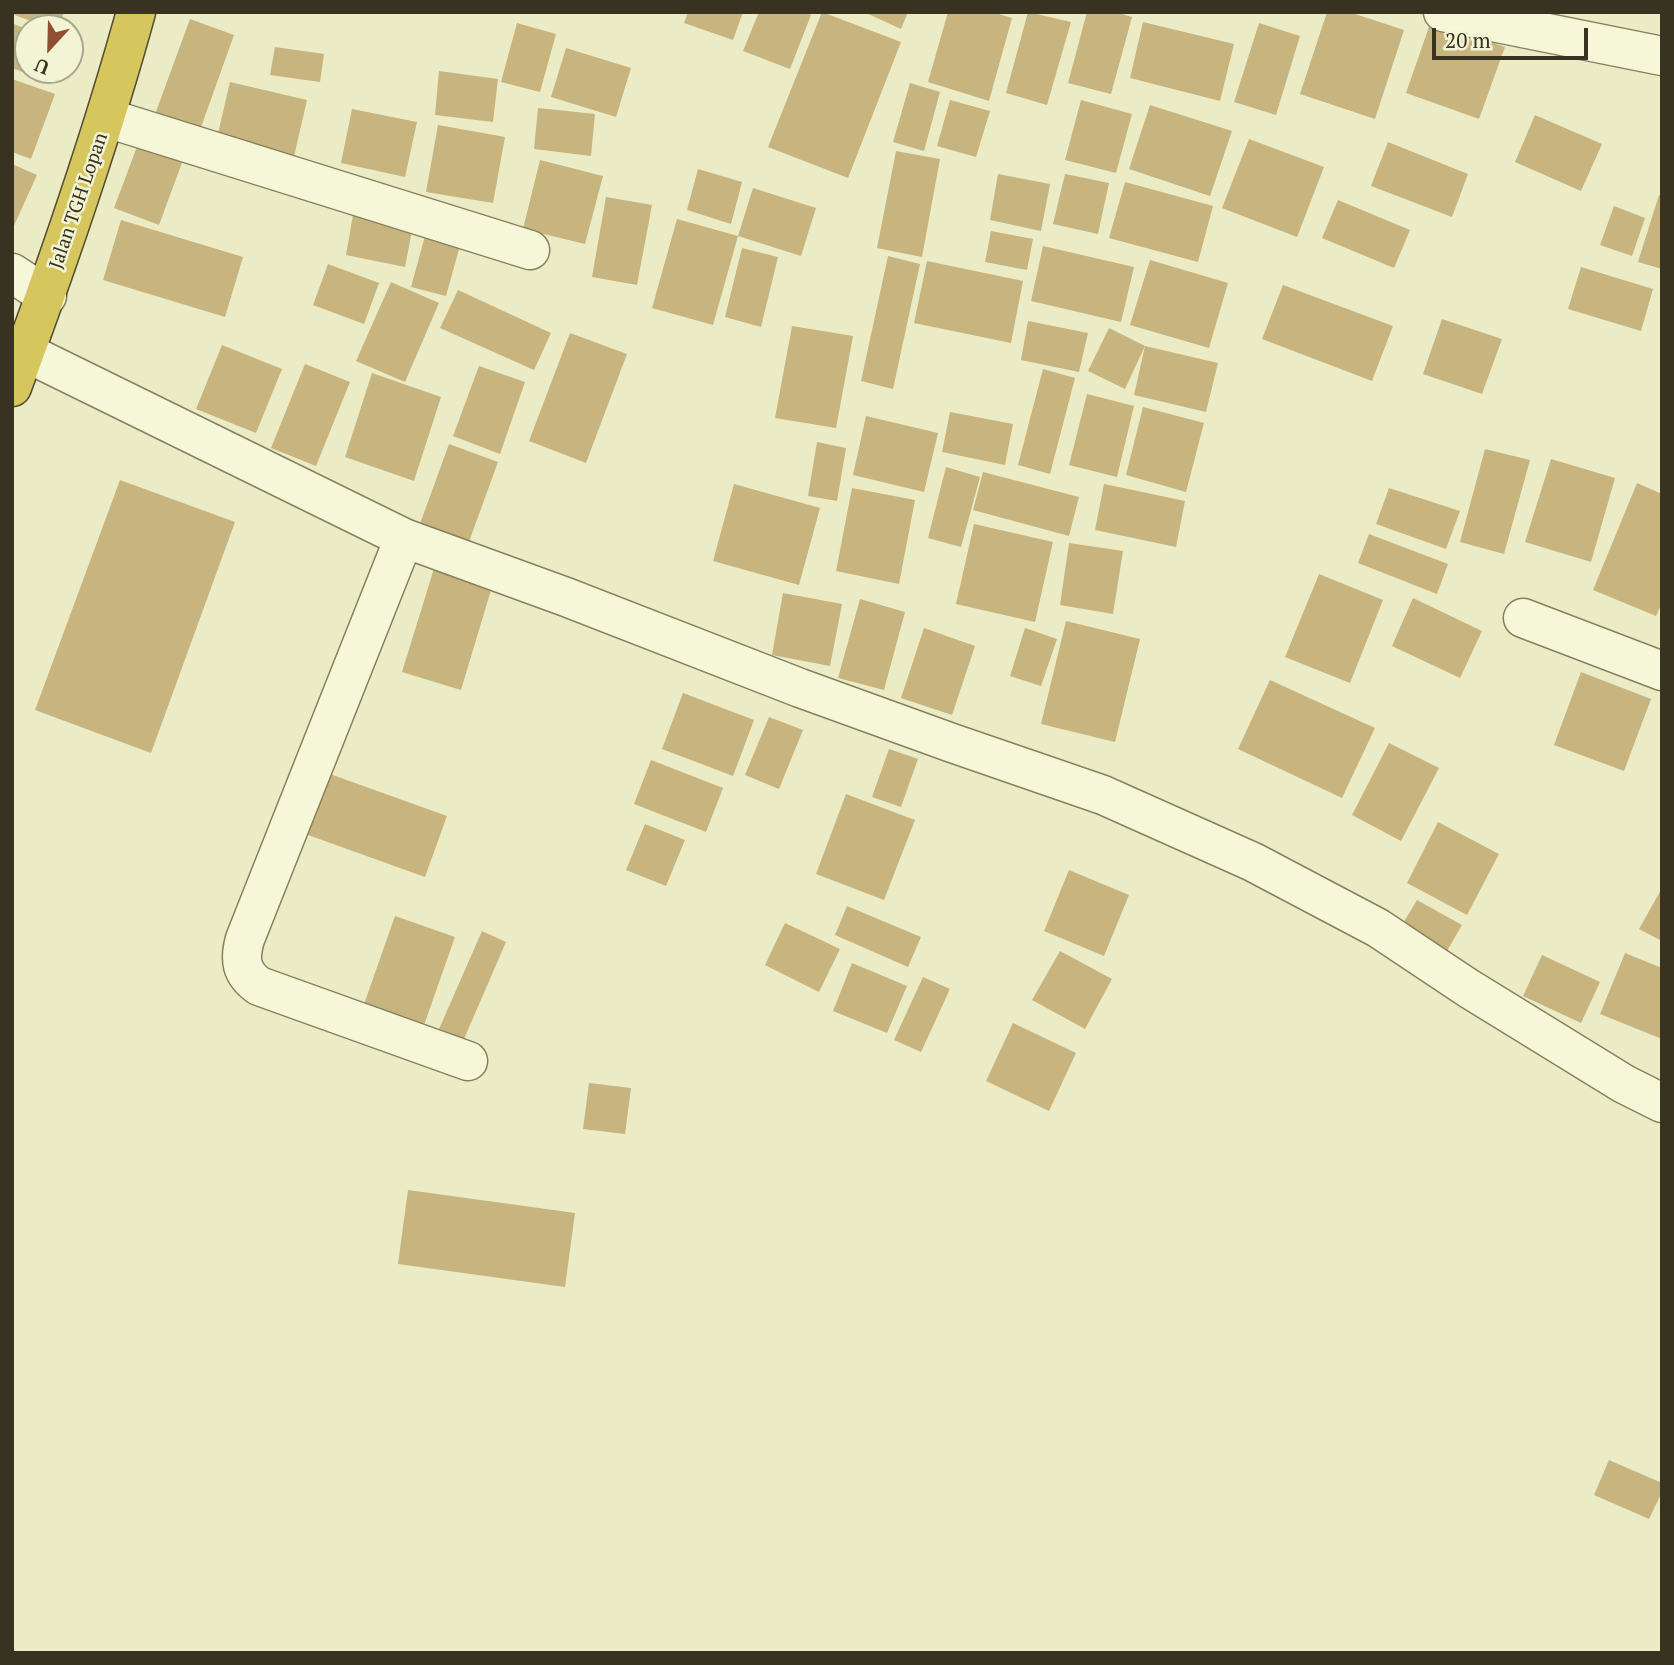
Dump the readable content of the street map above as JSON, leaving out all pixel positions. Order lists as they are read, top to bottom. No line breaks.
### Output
{"streets":{"highway":["Jalan TGH Lopan"]},"scale_bar":"20 m","north":"bottom"}
